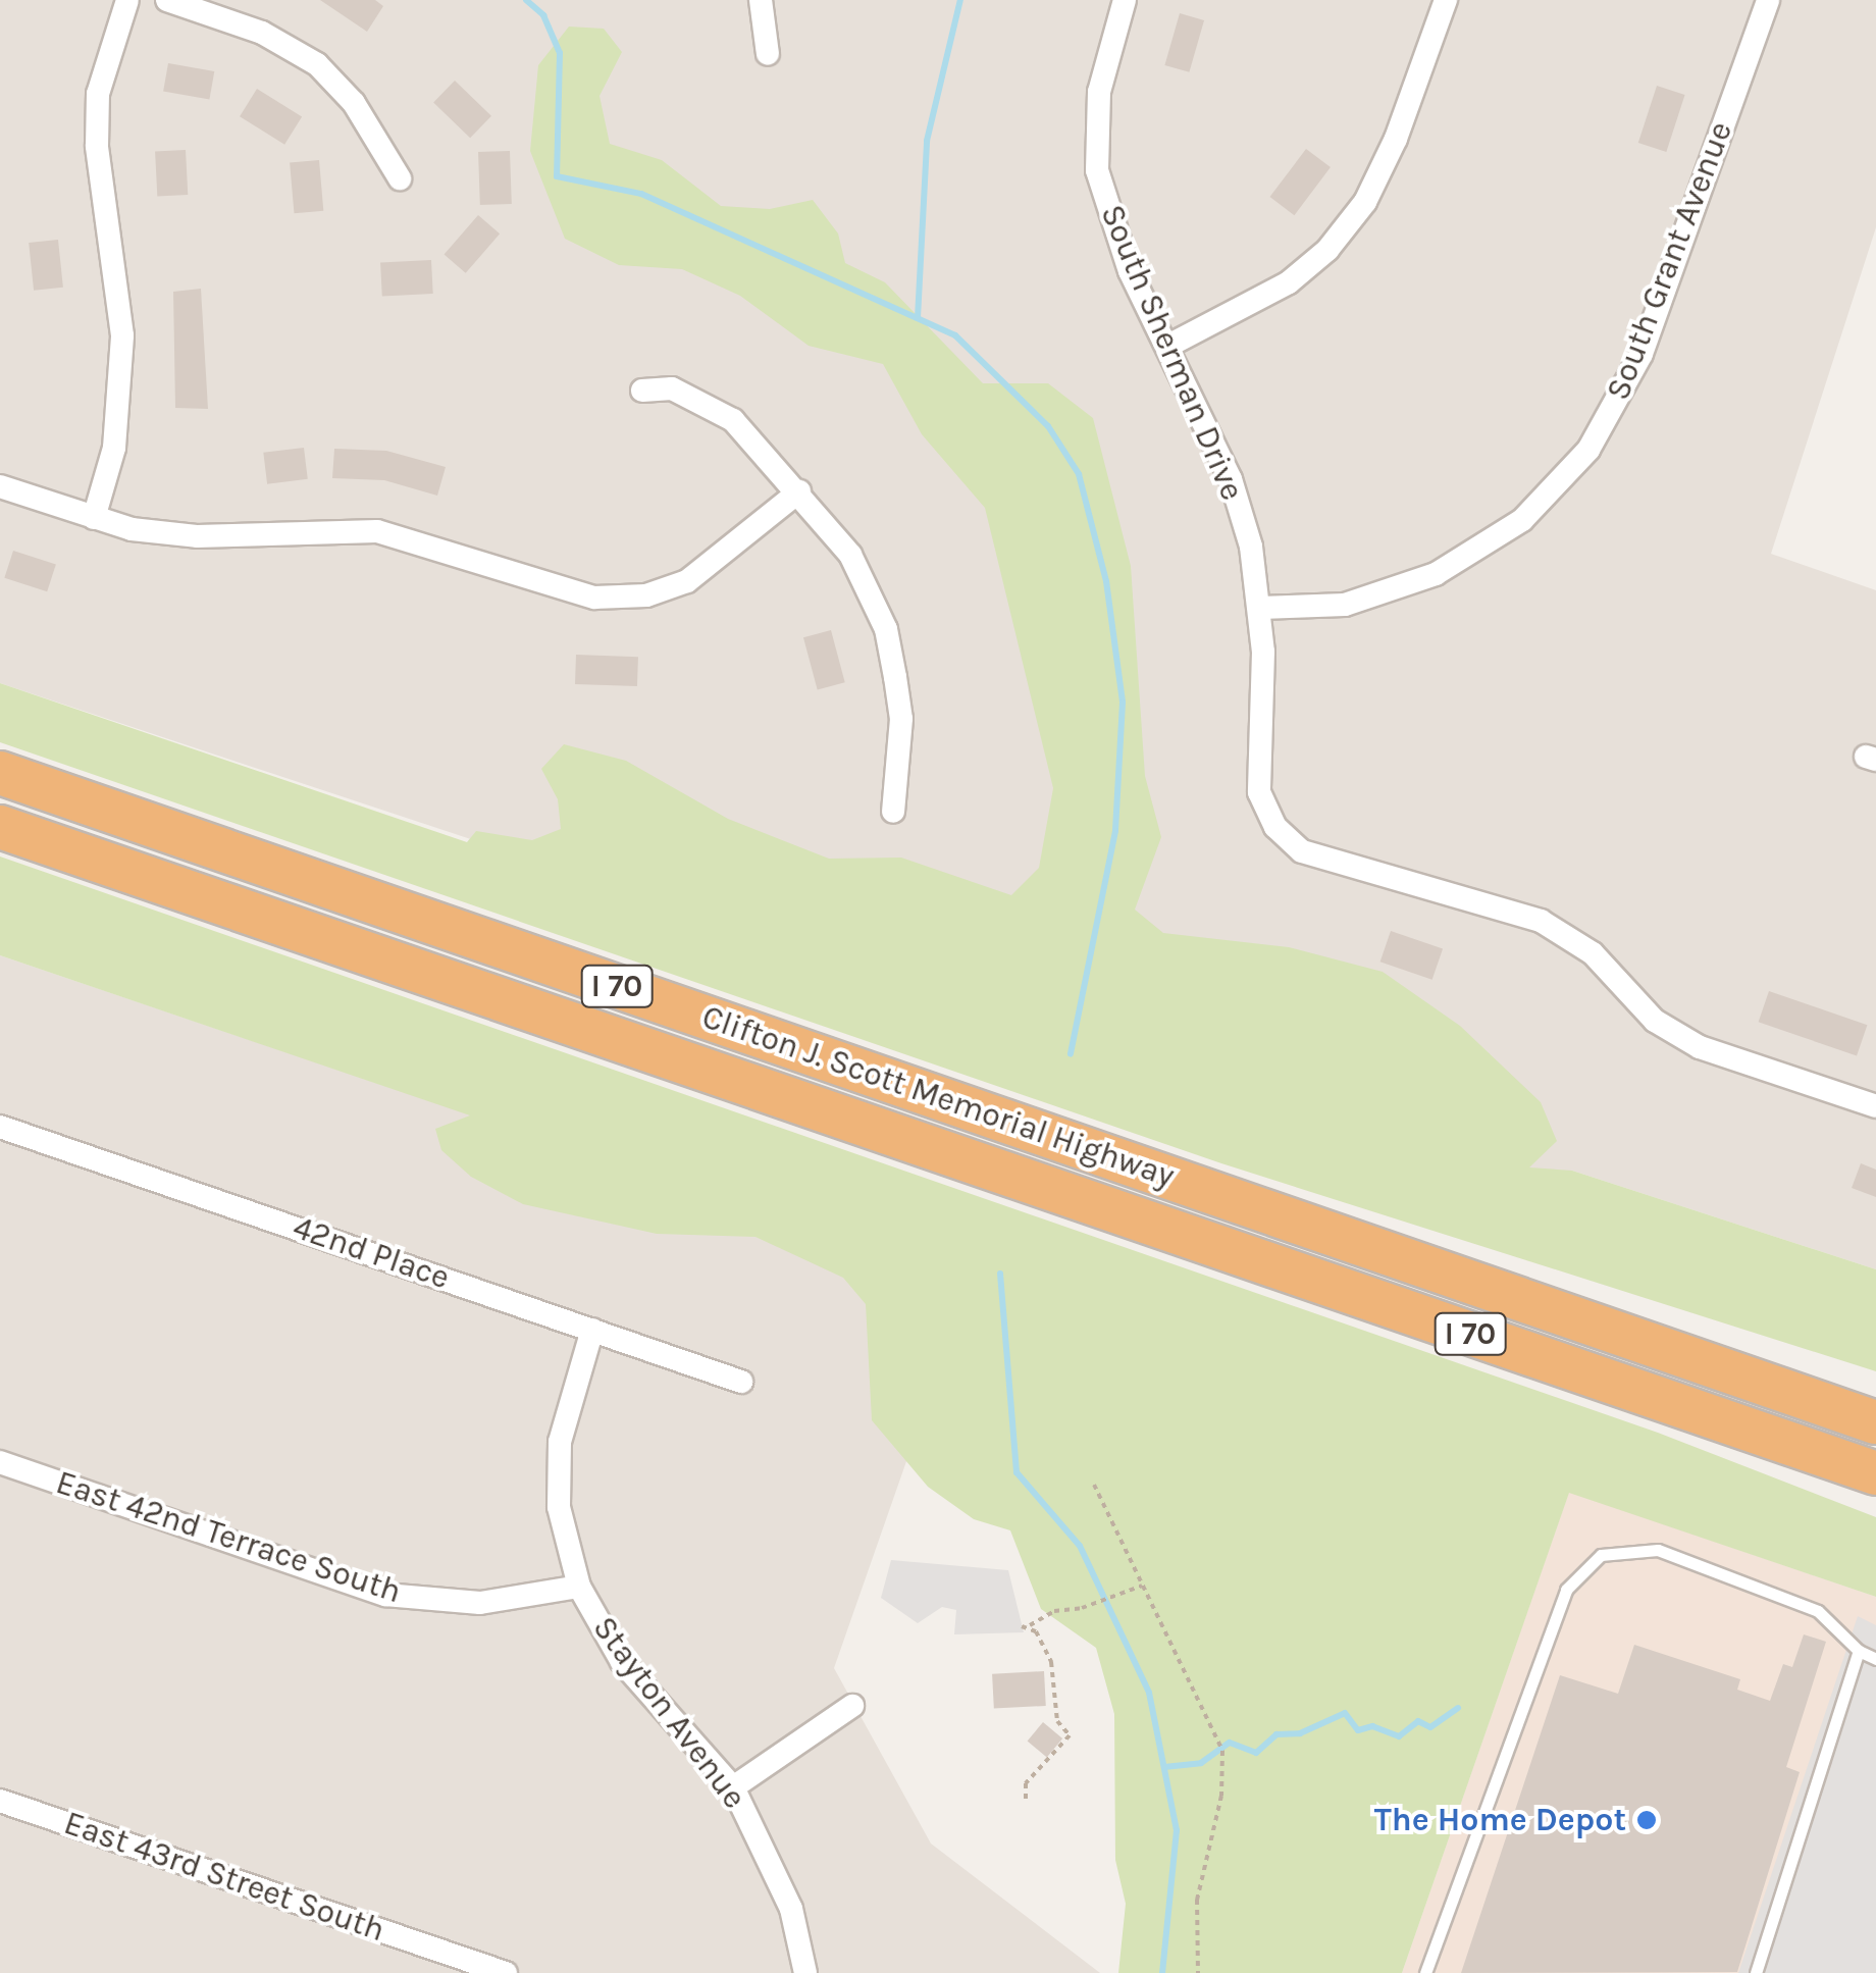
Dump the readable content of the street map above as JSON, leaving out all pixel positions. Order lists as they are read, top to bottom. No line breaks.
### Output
{"streets":{"highway":["I 70","Clifton J. Scott Memorial Highway"],"street":["South Grant Avenue","South Sherman Drive","42nd Place","East 42nd Terrace South","Stayton Avenue","East 43rd Street South"]},"crossings":[["South Grant Avenue","South Sherman Drive"],["42nd Place","Stayton Avenue"],["East 42nd Terrace South","Stayton Avenue"]],"places":["The Home Depot"]}
